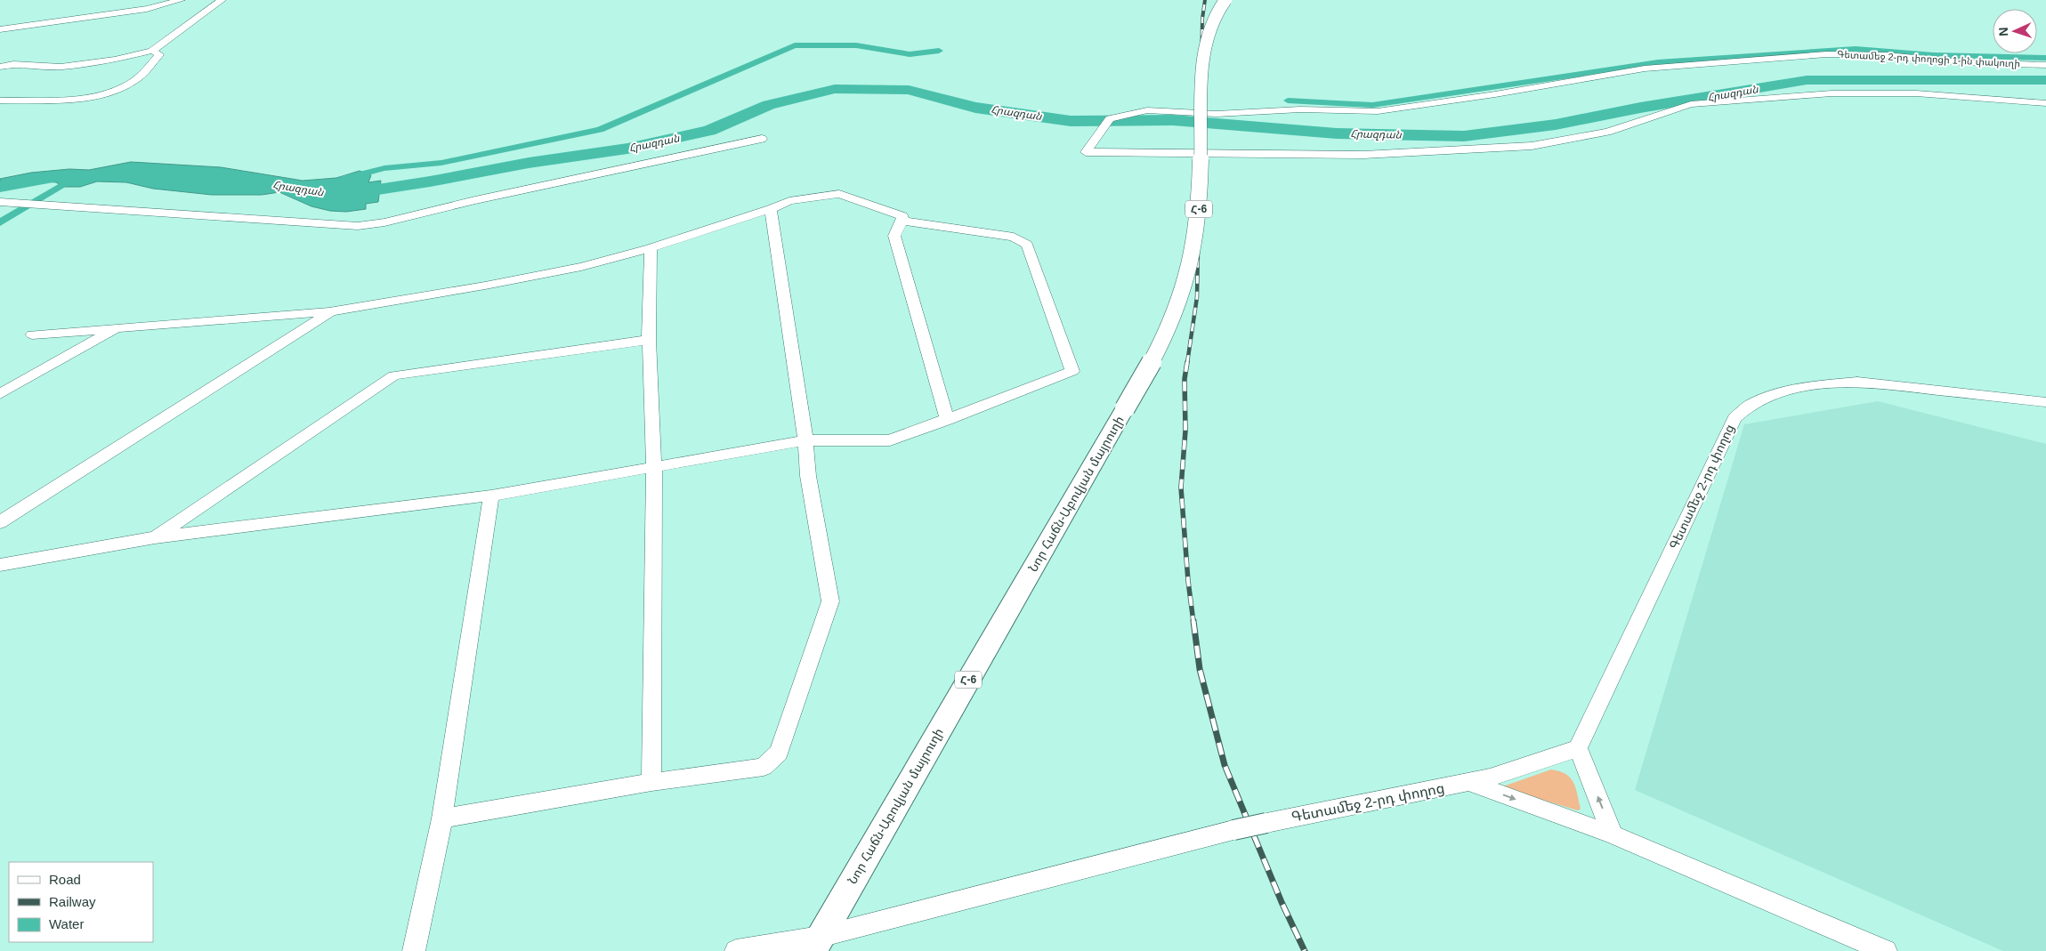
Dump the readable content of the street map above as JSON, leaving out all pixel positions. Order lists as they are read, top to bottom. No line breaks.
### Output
{"streets":{"main road":["Հ-6","Նոր Հաճն-Աբովյան մայրուղի"],"street":["Գետամեջ 2-րդ փողոցի 1-ին փակուղի","Գետամեջ 2-րդ փողոց"]},"crossings":[["Գետամեջ 2-րդ փողոց","Նոր Հաճն-Աբովյան մայրուղի"]],"water":["Հրազդան"],"legend":["Road","Railway","Water"],"north":"left"}
